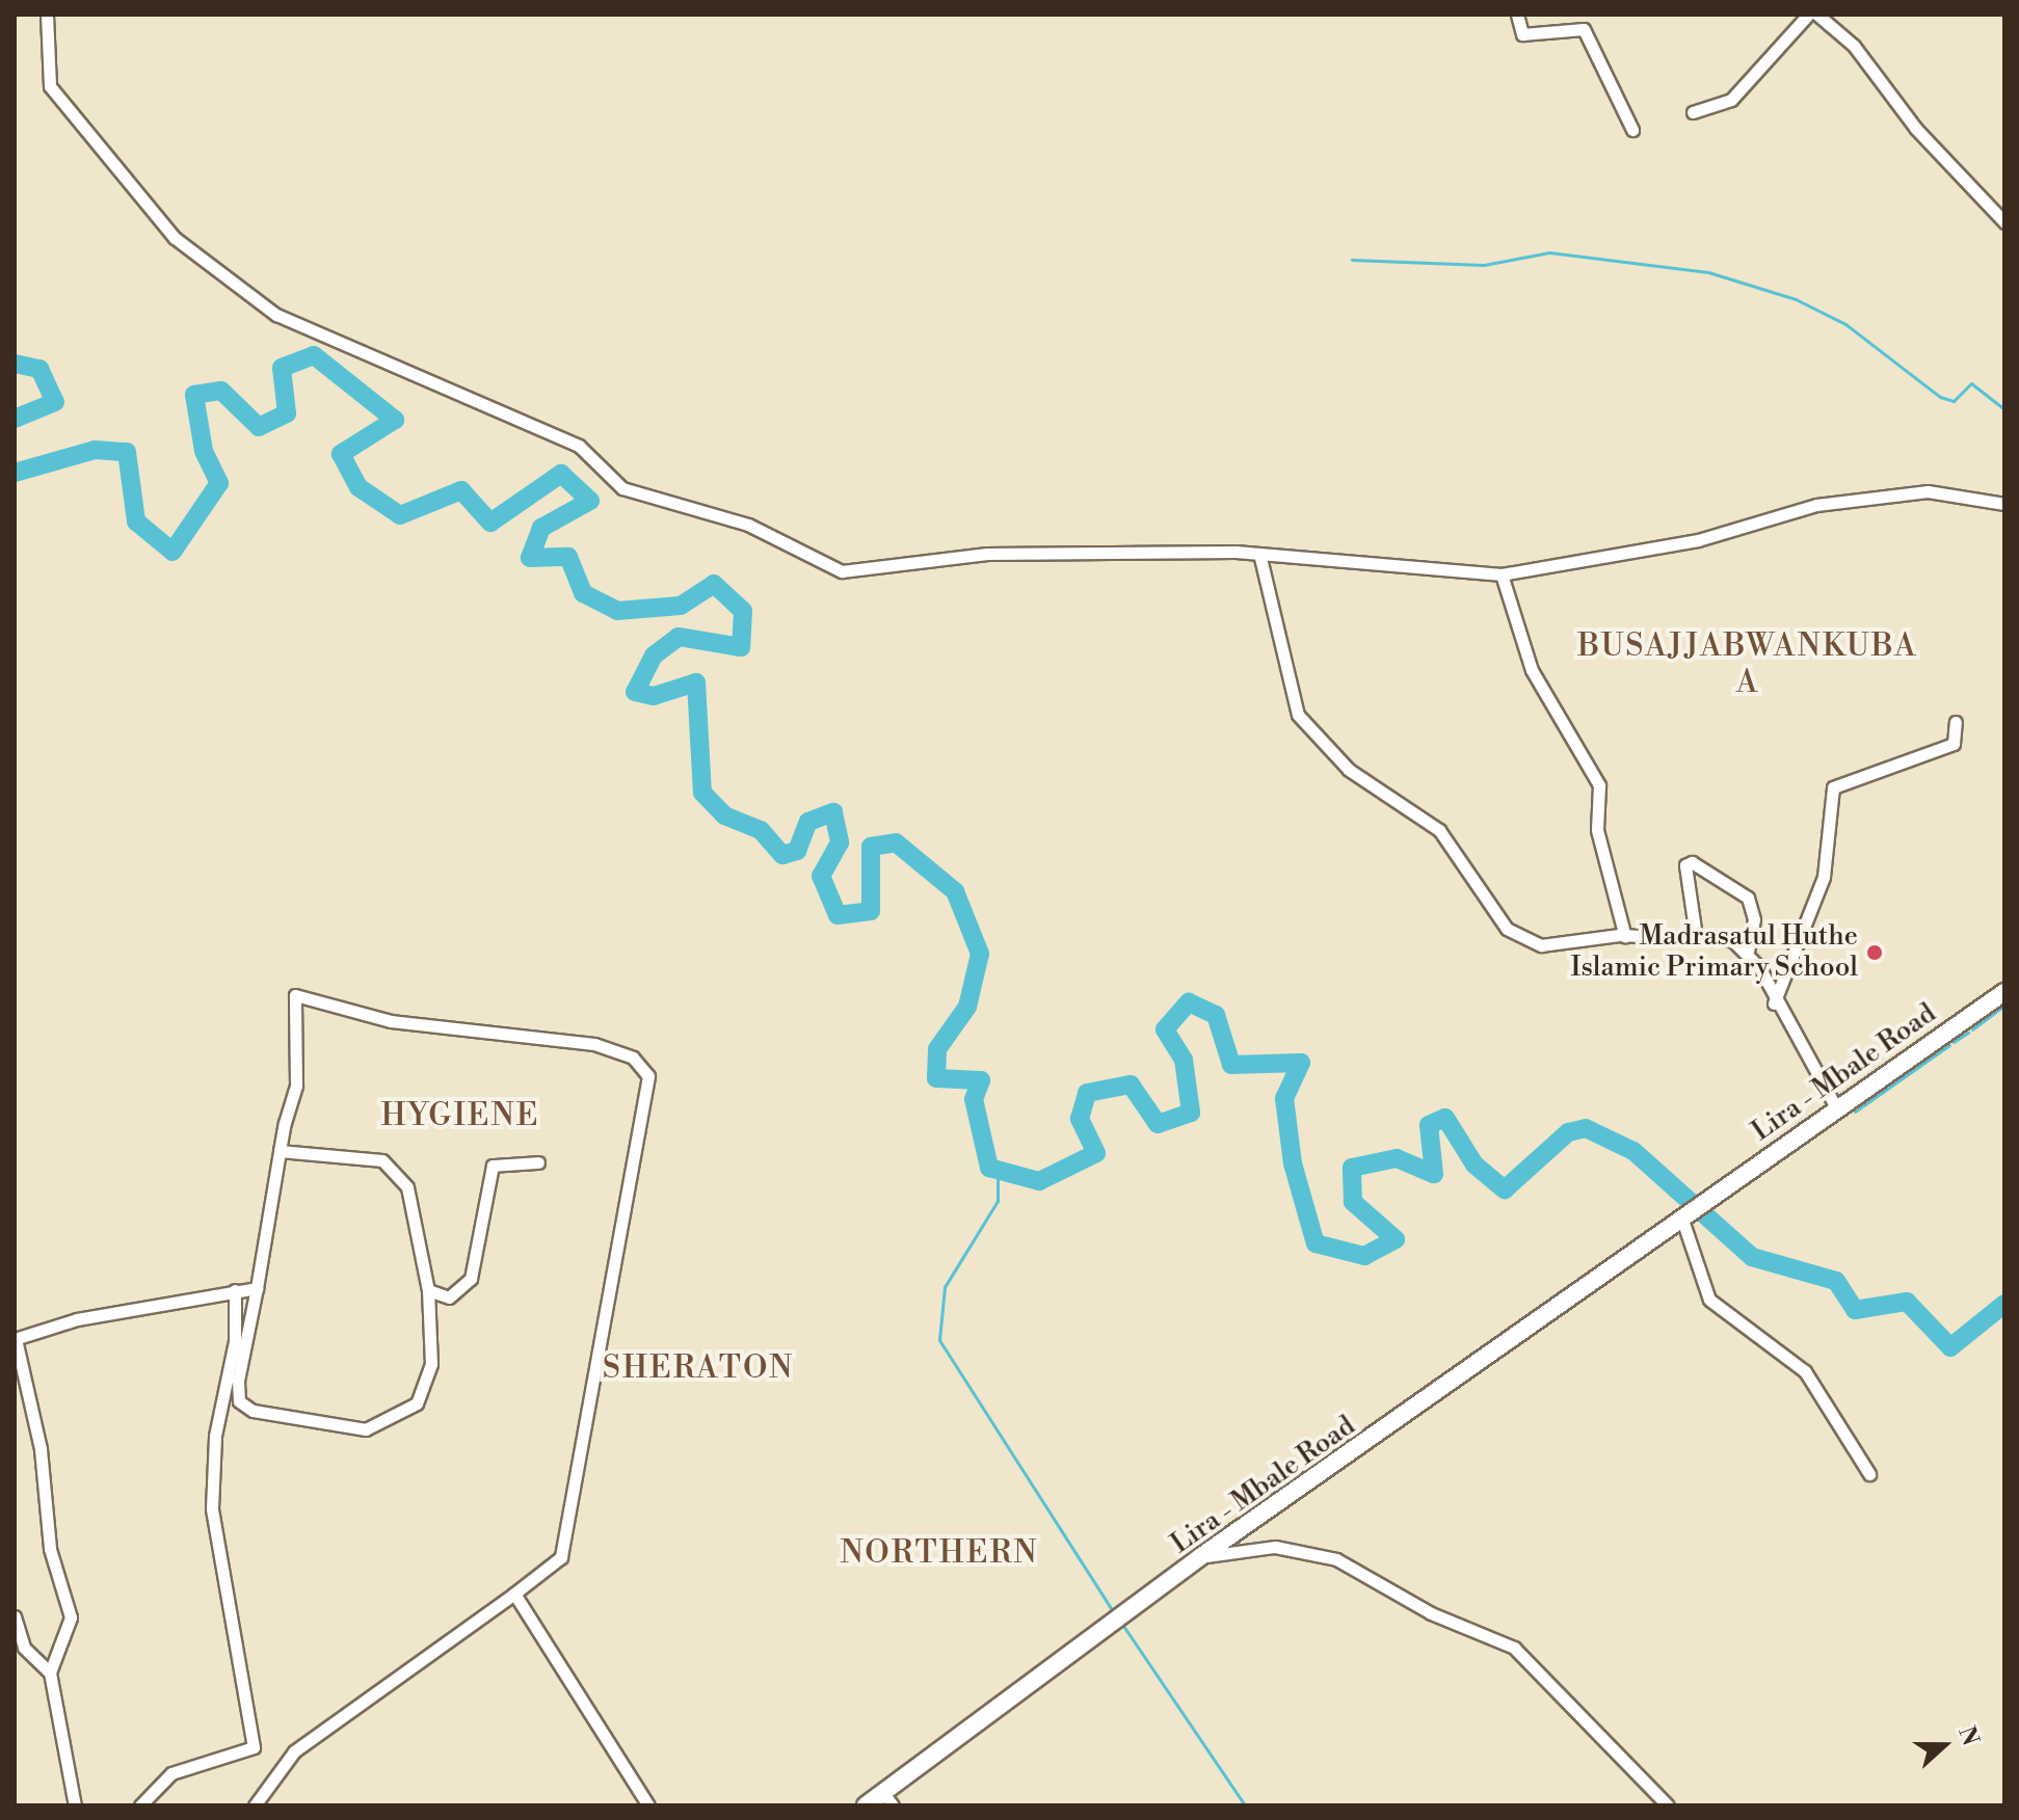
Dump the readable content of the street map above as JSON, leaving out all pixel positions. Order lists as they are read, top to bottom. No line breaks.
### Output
{"streets":{"main road":["Lira - Mbale Road"]},"districts":["BUSAJJABWANKUBA A","HYGIENE","SHERATON","NORTHERN"],"places":["Madrasatul Huthe Islamic Primary School"],"north":"right"}
